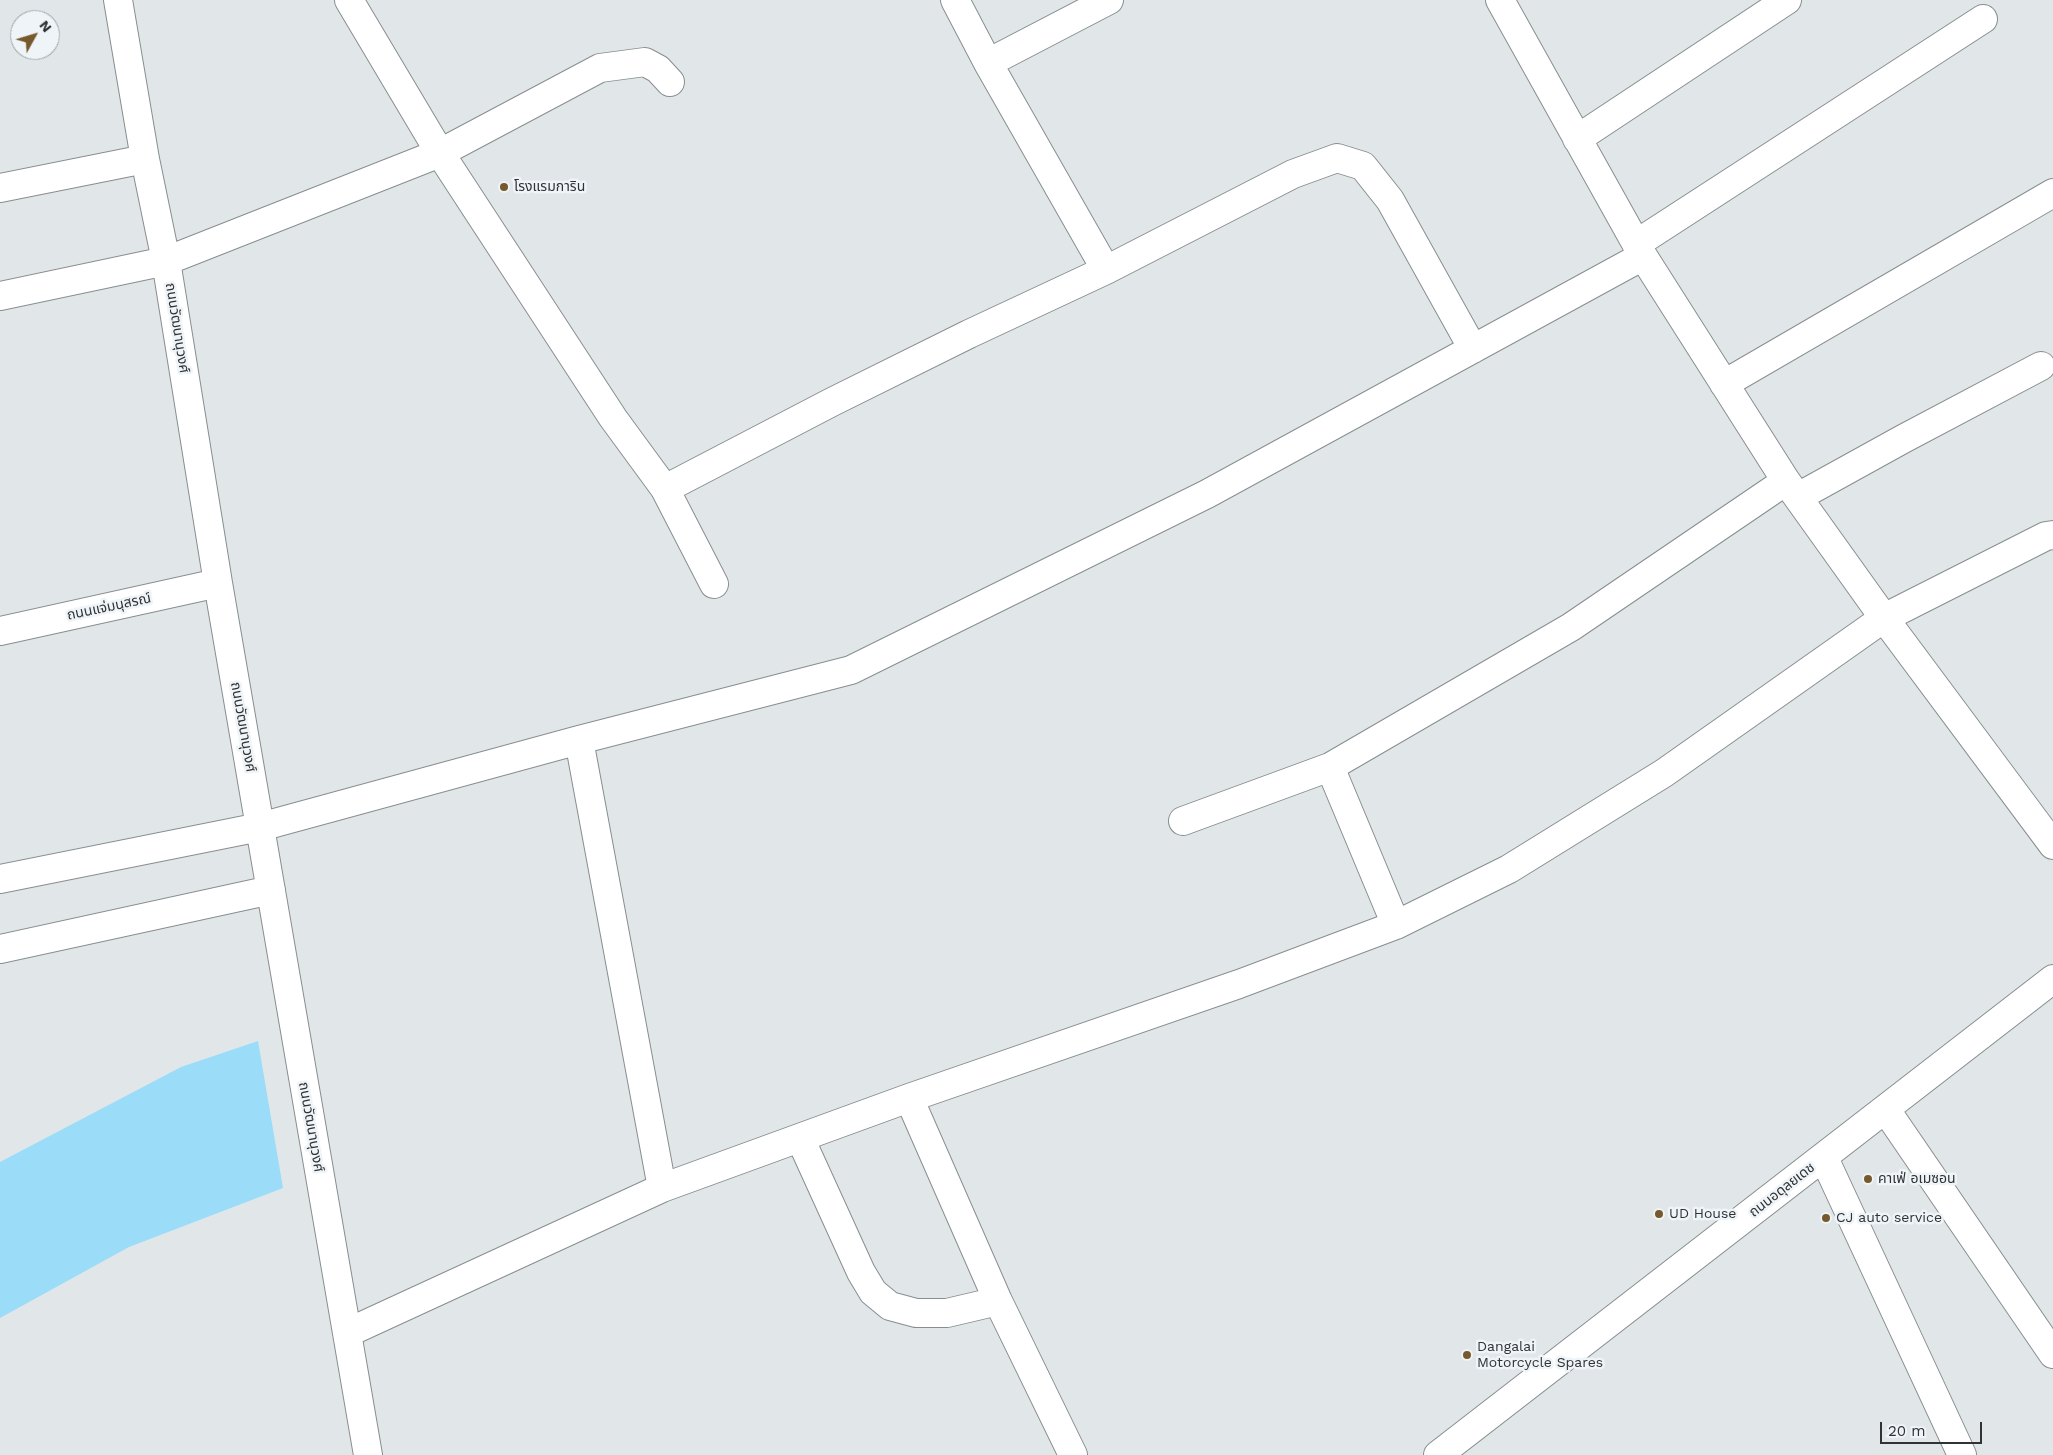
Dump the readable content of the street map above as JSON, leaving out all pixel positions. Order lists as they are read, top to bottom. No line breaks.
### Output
{"streets":{"street":["ถนนวัฒนานุวงศ์","ถนนแจ่มนุสรณ์","ถนนอดุลยเดช"]},"crossings":[["ถนนวัฒนานุวงศ์","ถนนแจ่มนุสรณ์"]],"places":["โรงแรมการิน","คาเฟ่ อเมซอน","UD House","CJ auto service","Dangalai Motorcycle Spares"],"scale_bar":"20 m","north":"top right"}
